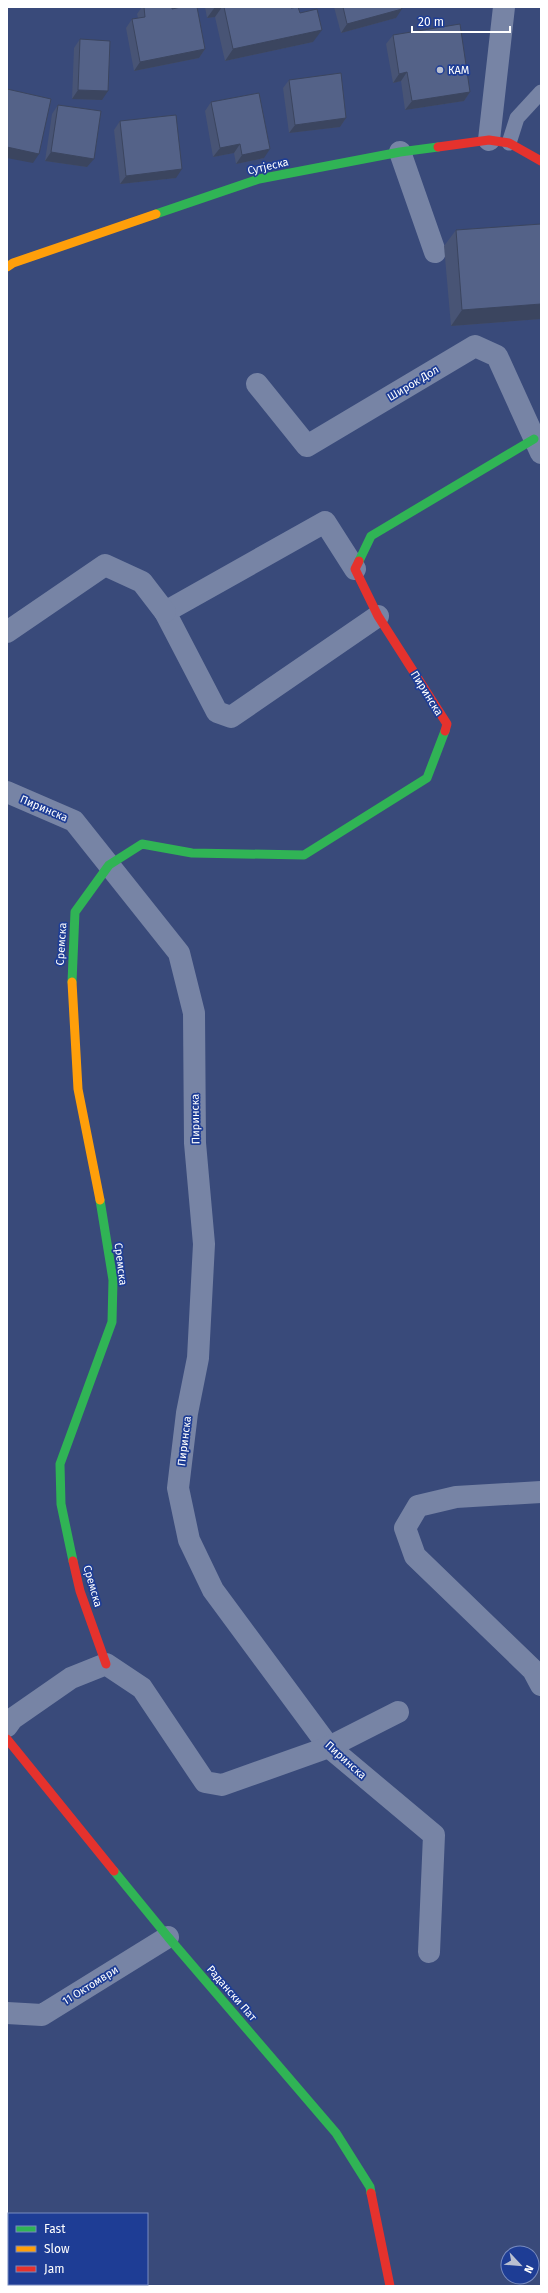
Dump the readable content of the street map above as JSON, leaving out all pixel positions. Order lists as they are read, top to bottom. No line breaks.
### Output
{"streets":{"street":["Сутјеска","Широк Дол","Пиринска","Сремска","11 Октомври","Радански Пат"]},"crossings":[["Пиринска","Сремска"],["11 Октомври","Радански Пат"]],"places":["КАМ"],"legend":["Fast","Slow","Jam"],"scale_bar":"20 m","north":"bottom right"}
